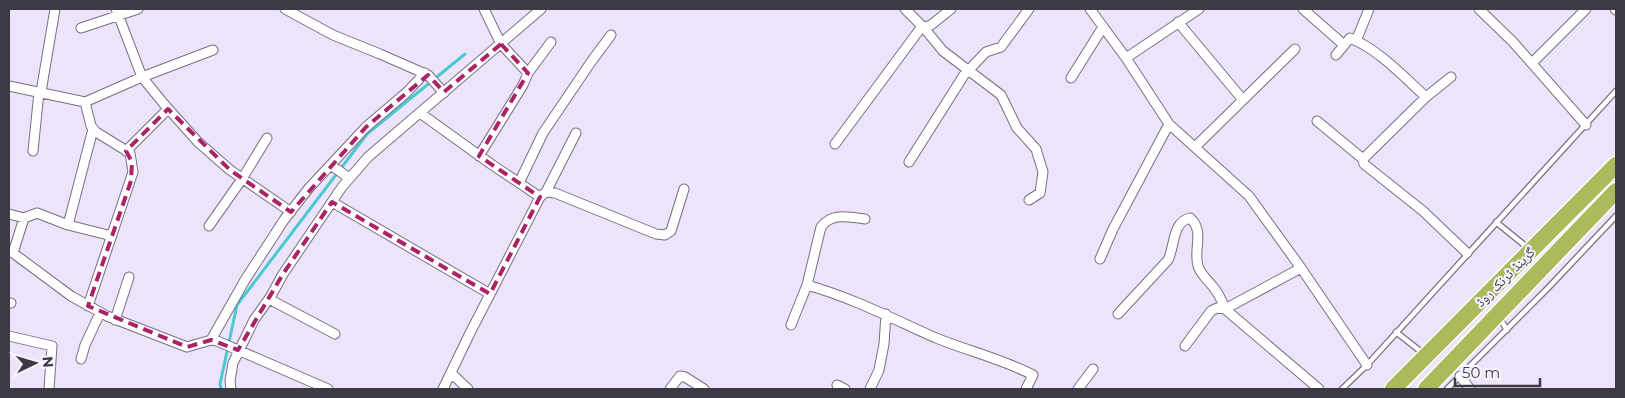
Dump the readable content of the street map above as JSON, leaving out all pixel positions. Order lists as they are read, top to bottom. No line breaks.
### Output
{"streets":{"highway":["گرینڈ ٹرنک روڈ"]},"scale_bar":"50 m","north":"right"}
